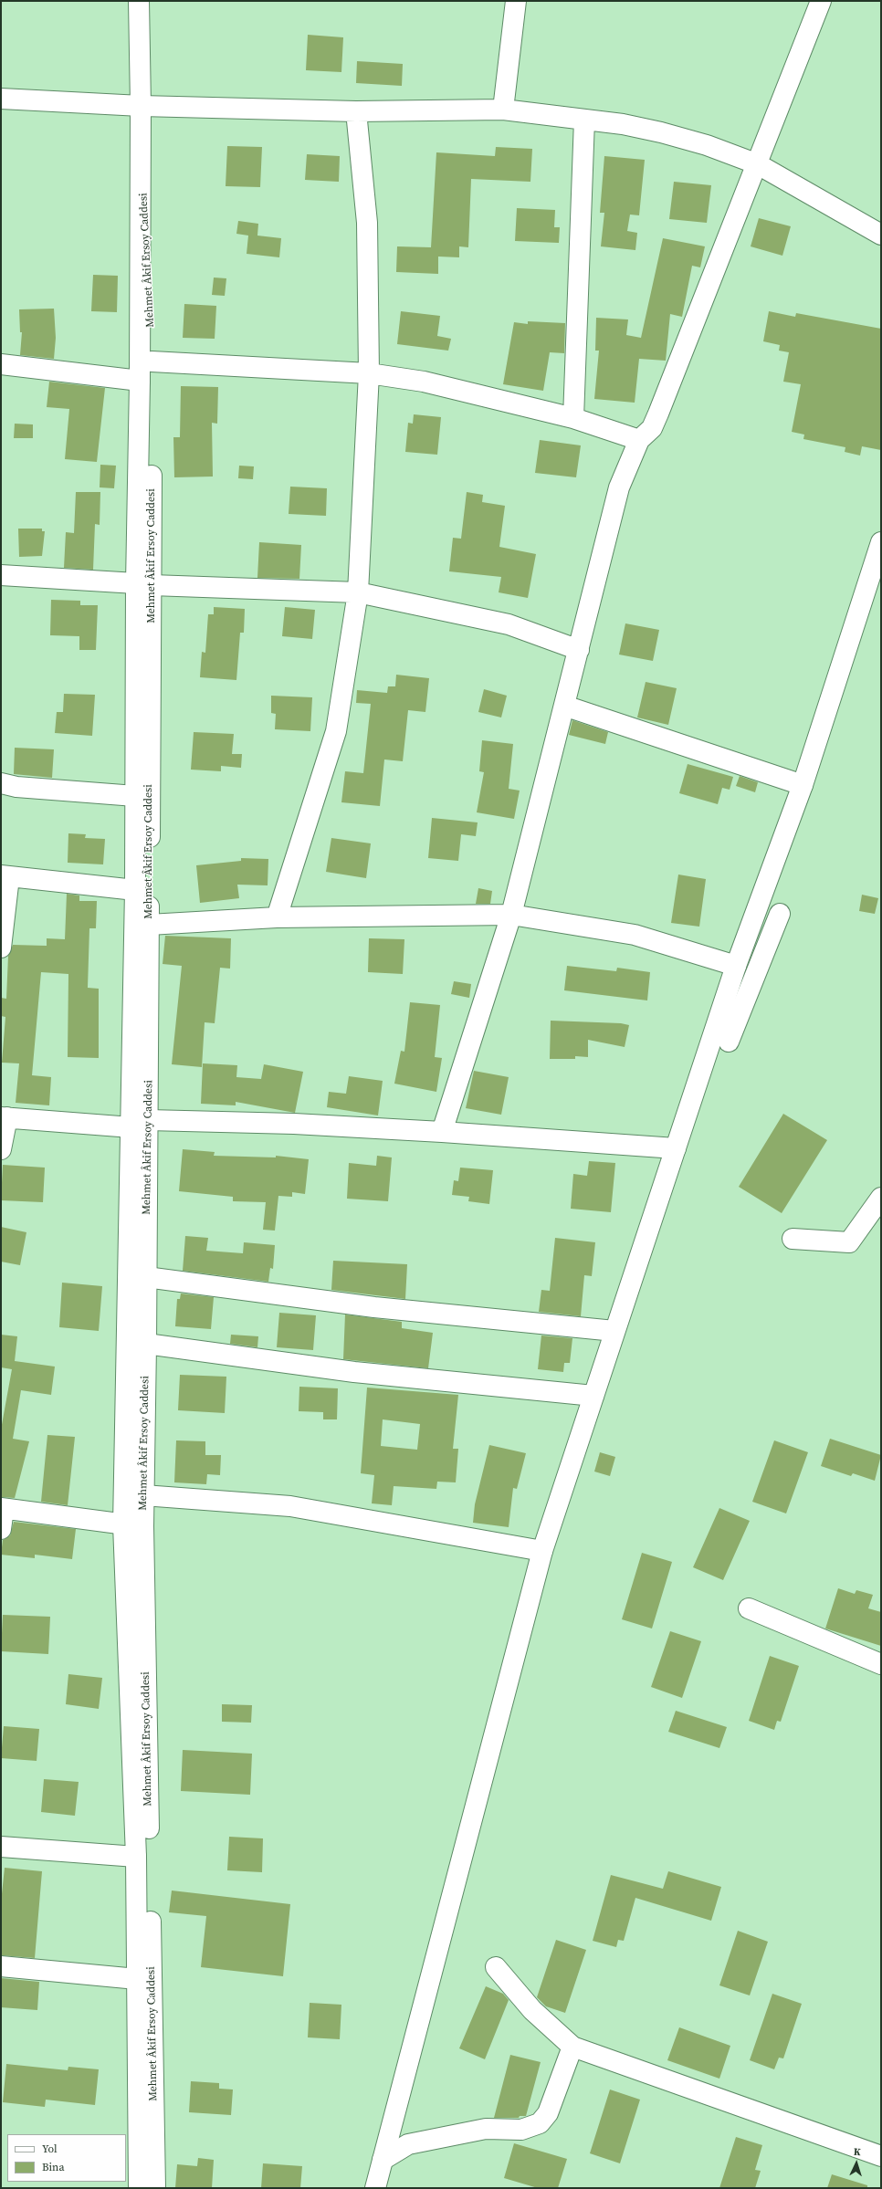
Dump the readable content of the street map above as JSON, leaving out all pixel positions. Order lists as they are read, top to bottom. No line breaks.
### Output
{"streets":{"street":["Mehmet Âkif Ersoy Caddesi"]},"legend":["Yol","Bina"],"north":"top"}
